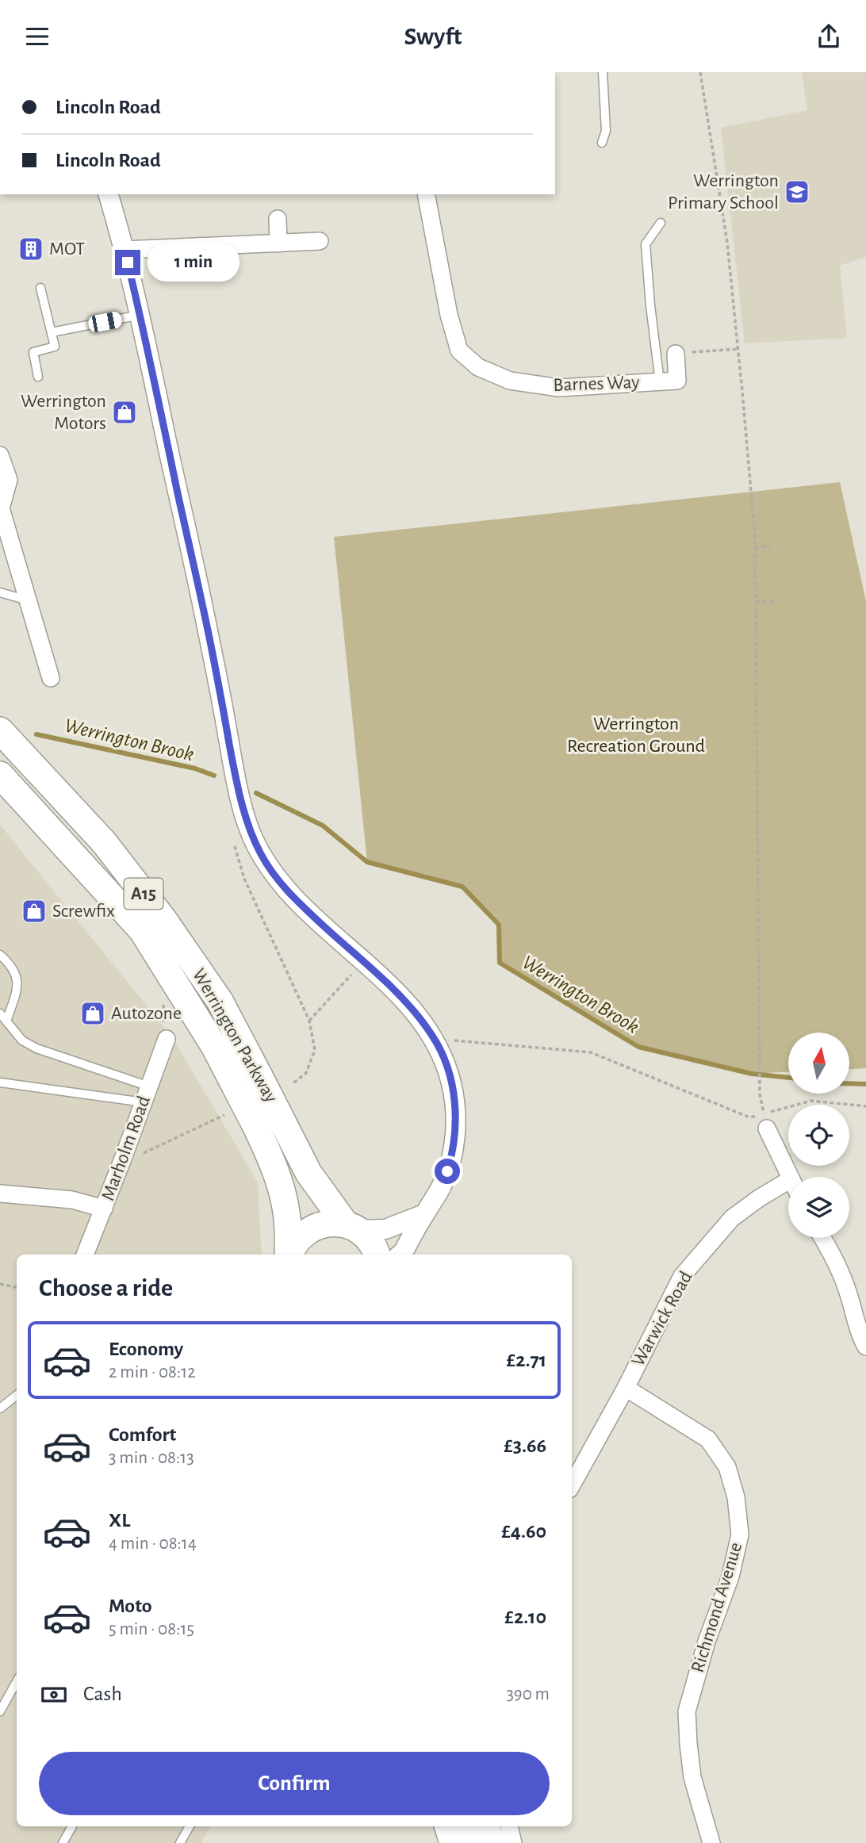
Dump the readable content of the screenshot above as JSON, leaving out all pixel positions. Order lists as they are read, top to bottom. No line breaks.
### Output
{"streets":{"highway":["A15","Werrington Parkway"],"street":["Barnes Way","Marholm Road","Warwick Road","Richmond Avenue"]},"crossings":[["A15","Werrington Parkway"],["Warwick Road","Richmond Avenue"]],"water":["Werrington Brook"],"parks":["Werrington Recreation Ground"],"places":{"school or university":["Werrington Primary School"],"building":["MOT"],"shop":["Werrington Motors","Screwfix","Autozone"]},"north":"top","page":{"header":"Swyft","banner":["Lincoln Road","Lincoln Road"],"bubble":"1 min","heading":"Choose a ride","list":[{"name":"Economy","note":"2 min · 08:12","value":"£2.71"},{"name":"Comfort","note":"3 min · 08:13","value":"£3.66"},{"name":"XL","note":"4 min · 08:14","value":"£4.60"},{"name":"Moto","note":"5 min · 08:15","value":"£2.10"}],"pay":["Cash","390 m"],"buttons":"Confirm"}}
